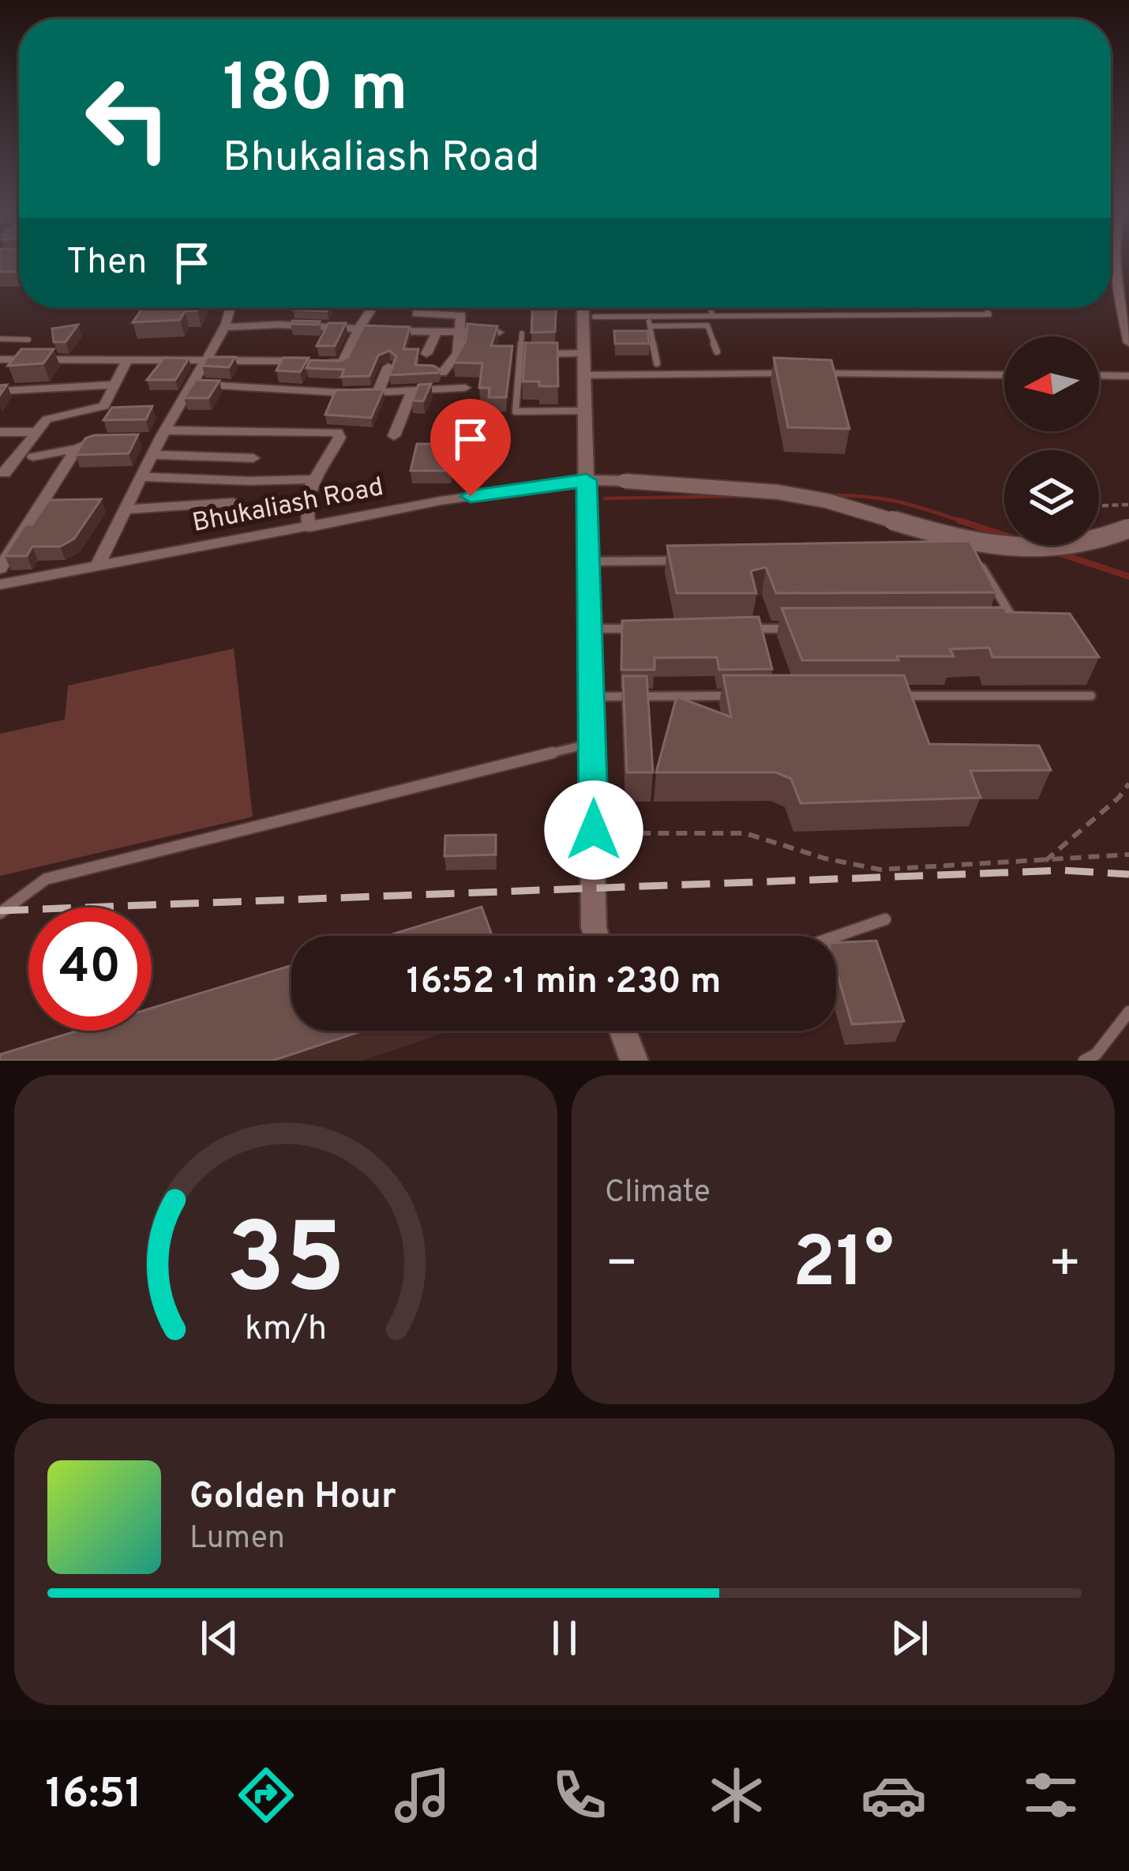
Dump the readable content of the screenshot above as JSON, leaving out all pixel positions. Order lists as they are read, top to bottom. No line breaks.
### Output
{"streets":{"street":["Bhukaliash Road"]},"north":"left","page":{"turn":["180 m","Bhukaliash Road"],"then":"Then","limit":"40","trip":"16:52 · 1 min · 230 m","tile":"Climate","heat":["−","21°","+"],"song":["Golden Hour","Lumen"],"tabs":"16:51","gauge":["35","km/h"]}}
